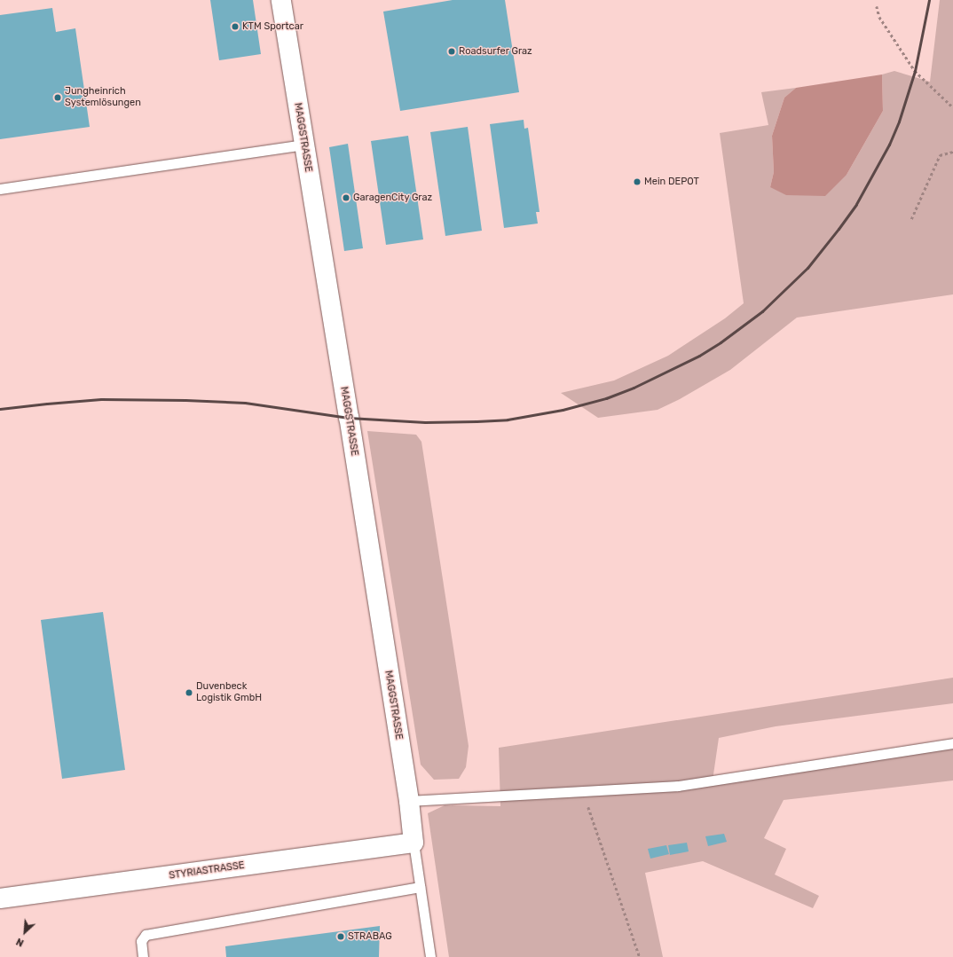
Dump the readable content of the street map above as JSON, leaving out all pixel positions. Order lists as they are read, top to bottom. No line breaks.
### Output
{"streets":{"street":["MAGGSTRASSE","STYRIASTRASSE"]},"crossings":[["MAGGSTRASSE","STYRIASTRASSE"]],"places":["KTM Sportcar","Roadsurfer Graz","Jungheinrich Systemlösungen","Mein DEPOT","GaragenCity Graz","Duvenbeck Logistik GmbH","STRABAG"],"north":"bottom left"}
